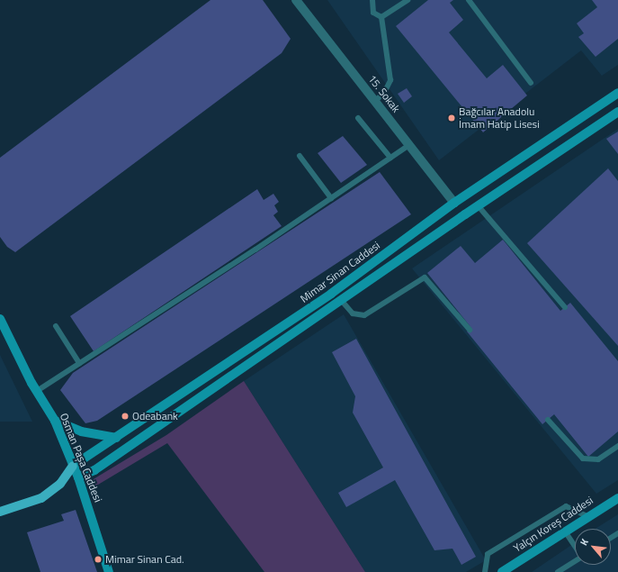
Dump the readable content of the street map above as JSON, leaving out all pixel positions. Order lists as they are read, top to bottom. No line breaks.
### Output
{"streets":{"main road":["Mimar Sinan Caddesi","Osman Paşa Caddesi","Yalçın Koreş Caddesi"],"street":["15. Sokak"]},"crossings":[["15. Sokak","Mimar Sinan Caddesi"],["Mimar Sinan Caddesi","Osman Paşa Caddesi"]],"places":["Bağcılar Anadolu İmam Hatip Lisesi","Odeabank","Mimar Sinan Cad."],"north":"top left"}
